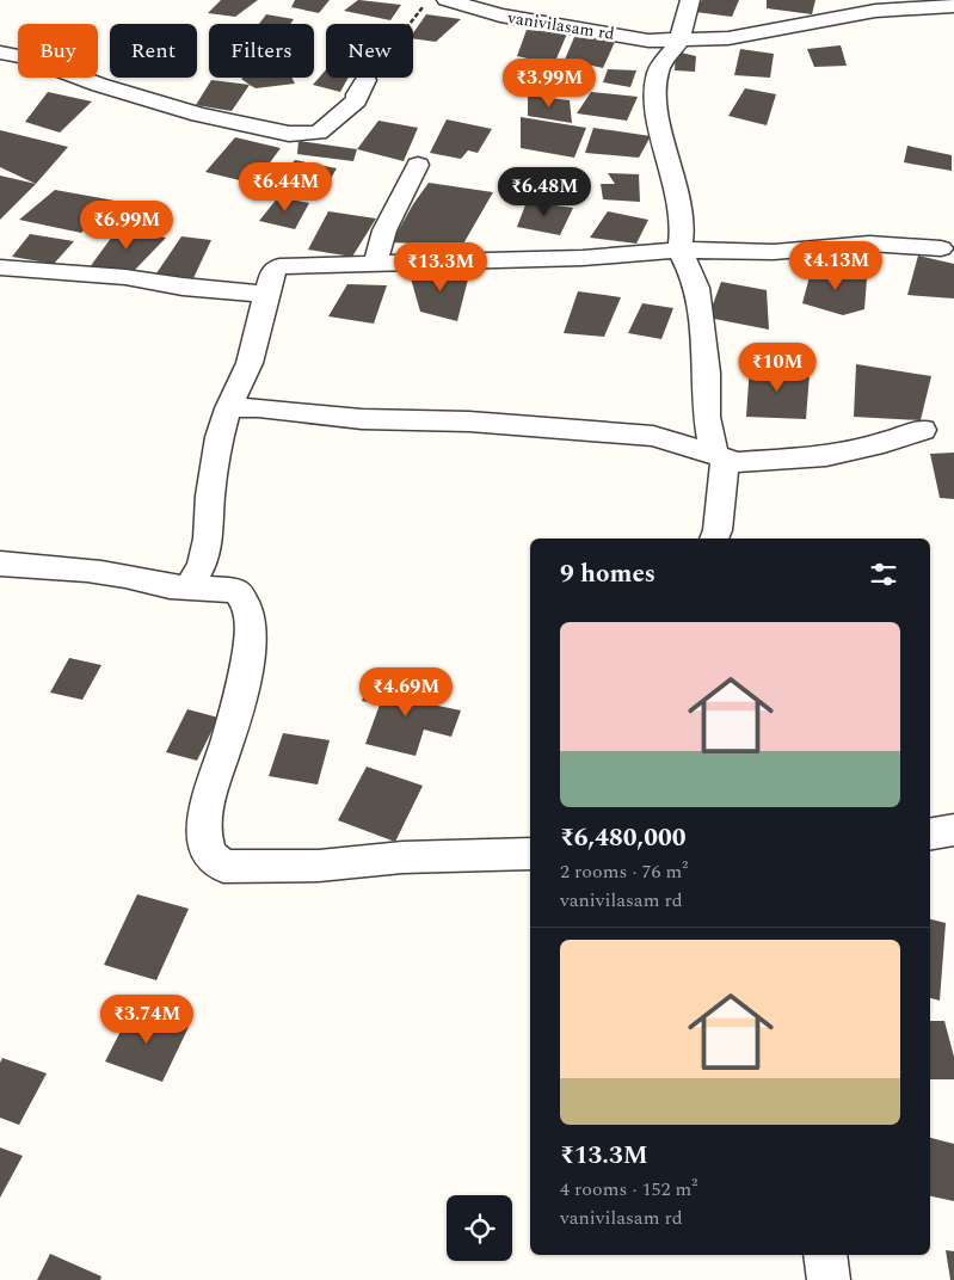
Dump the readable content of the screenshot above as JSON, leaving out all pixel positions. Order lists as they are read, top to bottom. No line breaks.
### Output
{"streets":{"street":["vanivilasam rd"]},"page":{"chip":["Buy","Rent","Filters","New"],"price":["₹3.99M","₹6.44M","₹6.48M","₹6.99M","₹4.13M","₹13.3M","₹10M","₹4.69M","₹3.74M"],"heading":"9 homes","list":[{"name":"₹6,480,000","note":"2 rooms · 76 m² · vanivilasam rd"},{"name":"₹13.3M","note":"4 rooms · 152 m² · vanivilasam rd"}]}}
